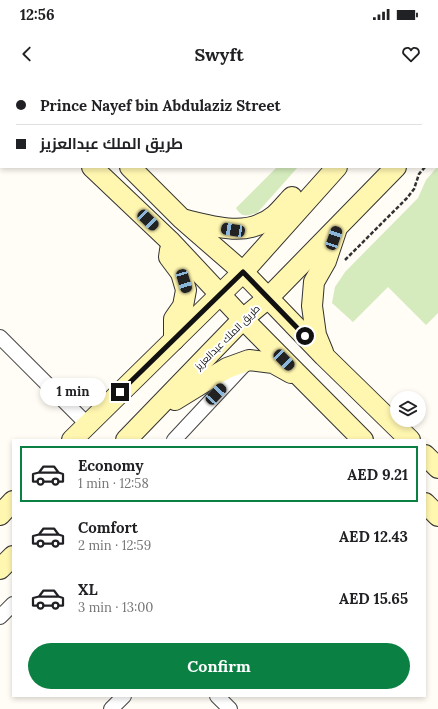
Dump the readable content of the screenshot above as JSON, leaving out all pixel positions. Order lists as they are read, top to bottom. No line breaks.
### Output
{"streets":{"main road":["طريق الملك عبدالعزيز"]},"page":{"status":"12:56","header":"Swyft","banner":["Prince Nayef bin Abdulaziz Street","طريق الملك عبدالعزيز"],"bubble":"1 min","list":[{"name":"Economy","note":"1 min · 12:58","value":"AED 9.21"},{"name":"Comfort","note":"2 min · 12:59","value":"AED 12.43"},{"name":"XL","note":"3 min · 13:00","value":"AED 15.65"}],"buttons":"Confirm"}}
